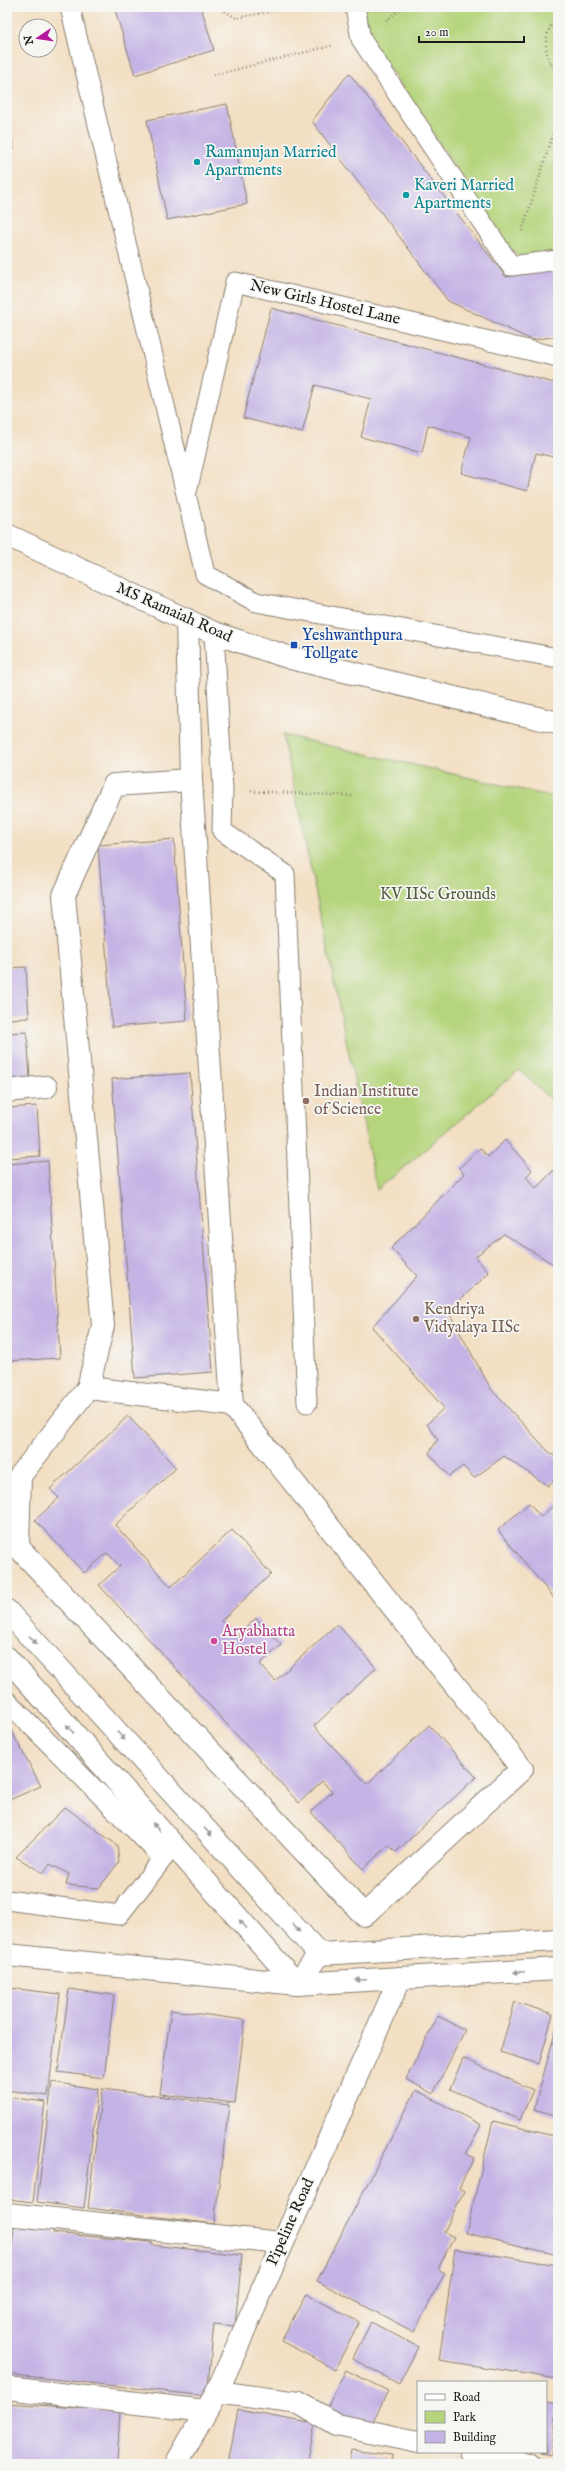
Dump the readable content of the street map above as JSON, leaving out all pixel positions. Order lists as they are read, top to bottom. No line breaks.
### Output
{"streets":{"street":["MS Ramaiah Road","Pipeline Road"],"lane":["New Girls Hostel Lane"]},"parks":["KV IISc Grounds"],"places":{"other":["Ramanujan Married Apartments","Kaveri Married Apartments","Indian Institute of Science","Kendriya Vidyalaya IISc","Aryabhatta Hostel"],"transit":["Yeshwanthpura Tollgate"]},"legend":["Road","Park","Building"],"scale_bar":"20 m","north":"left"}
